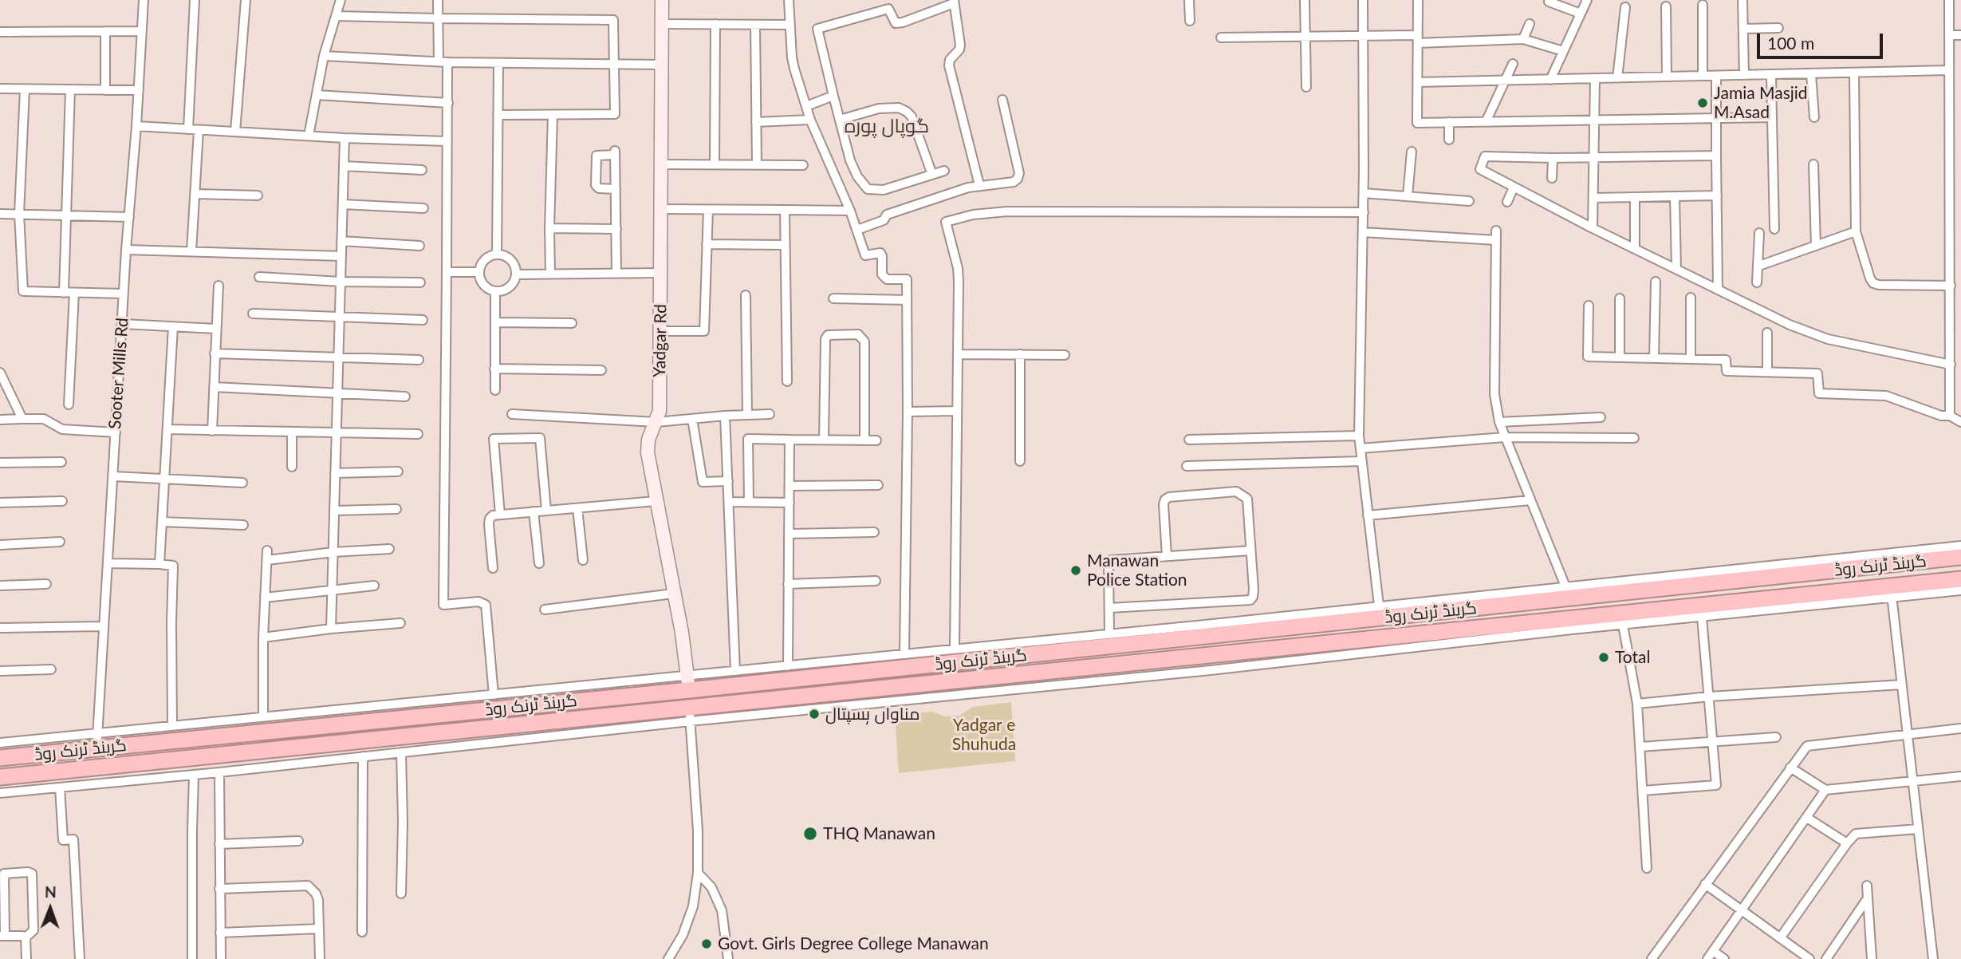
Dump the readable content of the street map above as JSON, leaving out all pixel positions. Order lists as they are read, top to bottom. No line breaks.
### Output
{"streets":{"highway":["گرینڈ ٹرنک روڈ"],"street":["Yadgar Rd","Sooter Mills Rd"]},"crossings":[["Yadgar Rd","گرینڈ ٹرنک روڈ"],["Sooter Mills Rd","گرینڈ ٹرنک روڈ"]],"districts":["گوپال پورہ"],"parks":["Yadgar e Shuhuda"],"places":["Jamia Masjid M.Asad","Manawan Police Station","Total","مناواں ہسپتال","THQ Manawan","Govt. Girls Degree College Manawan"],"scale_bar":"100 m","north":"top"}
